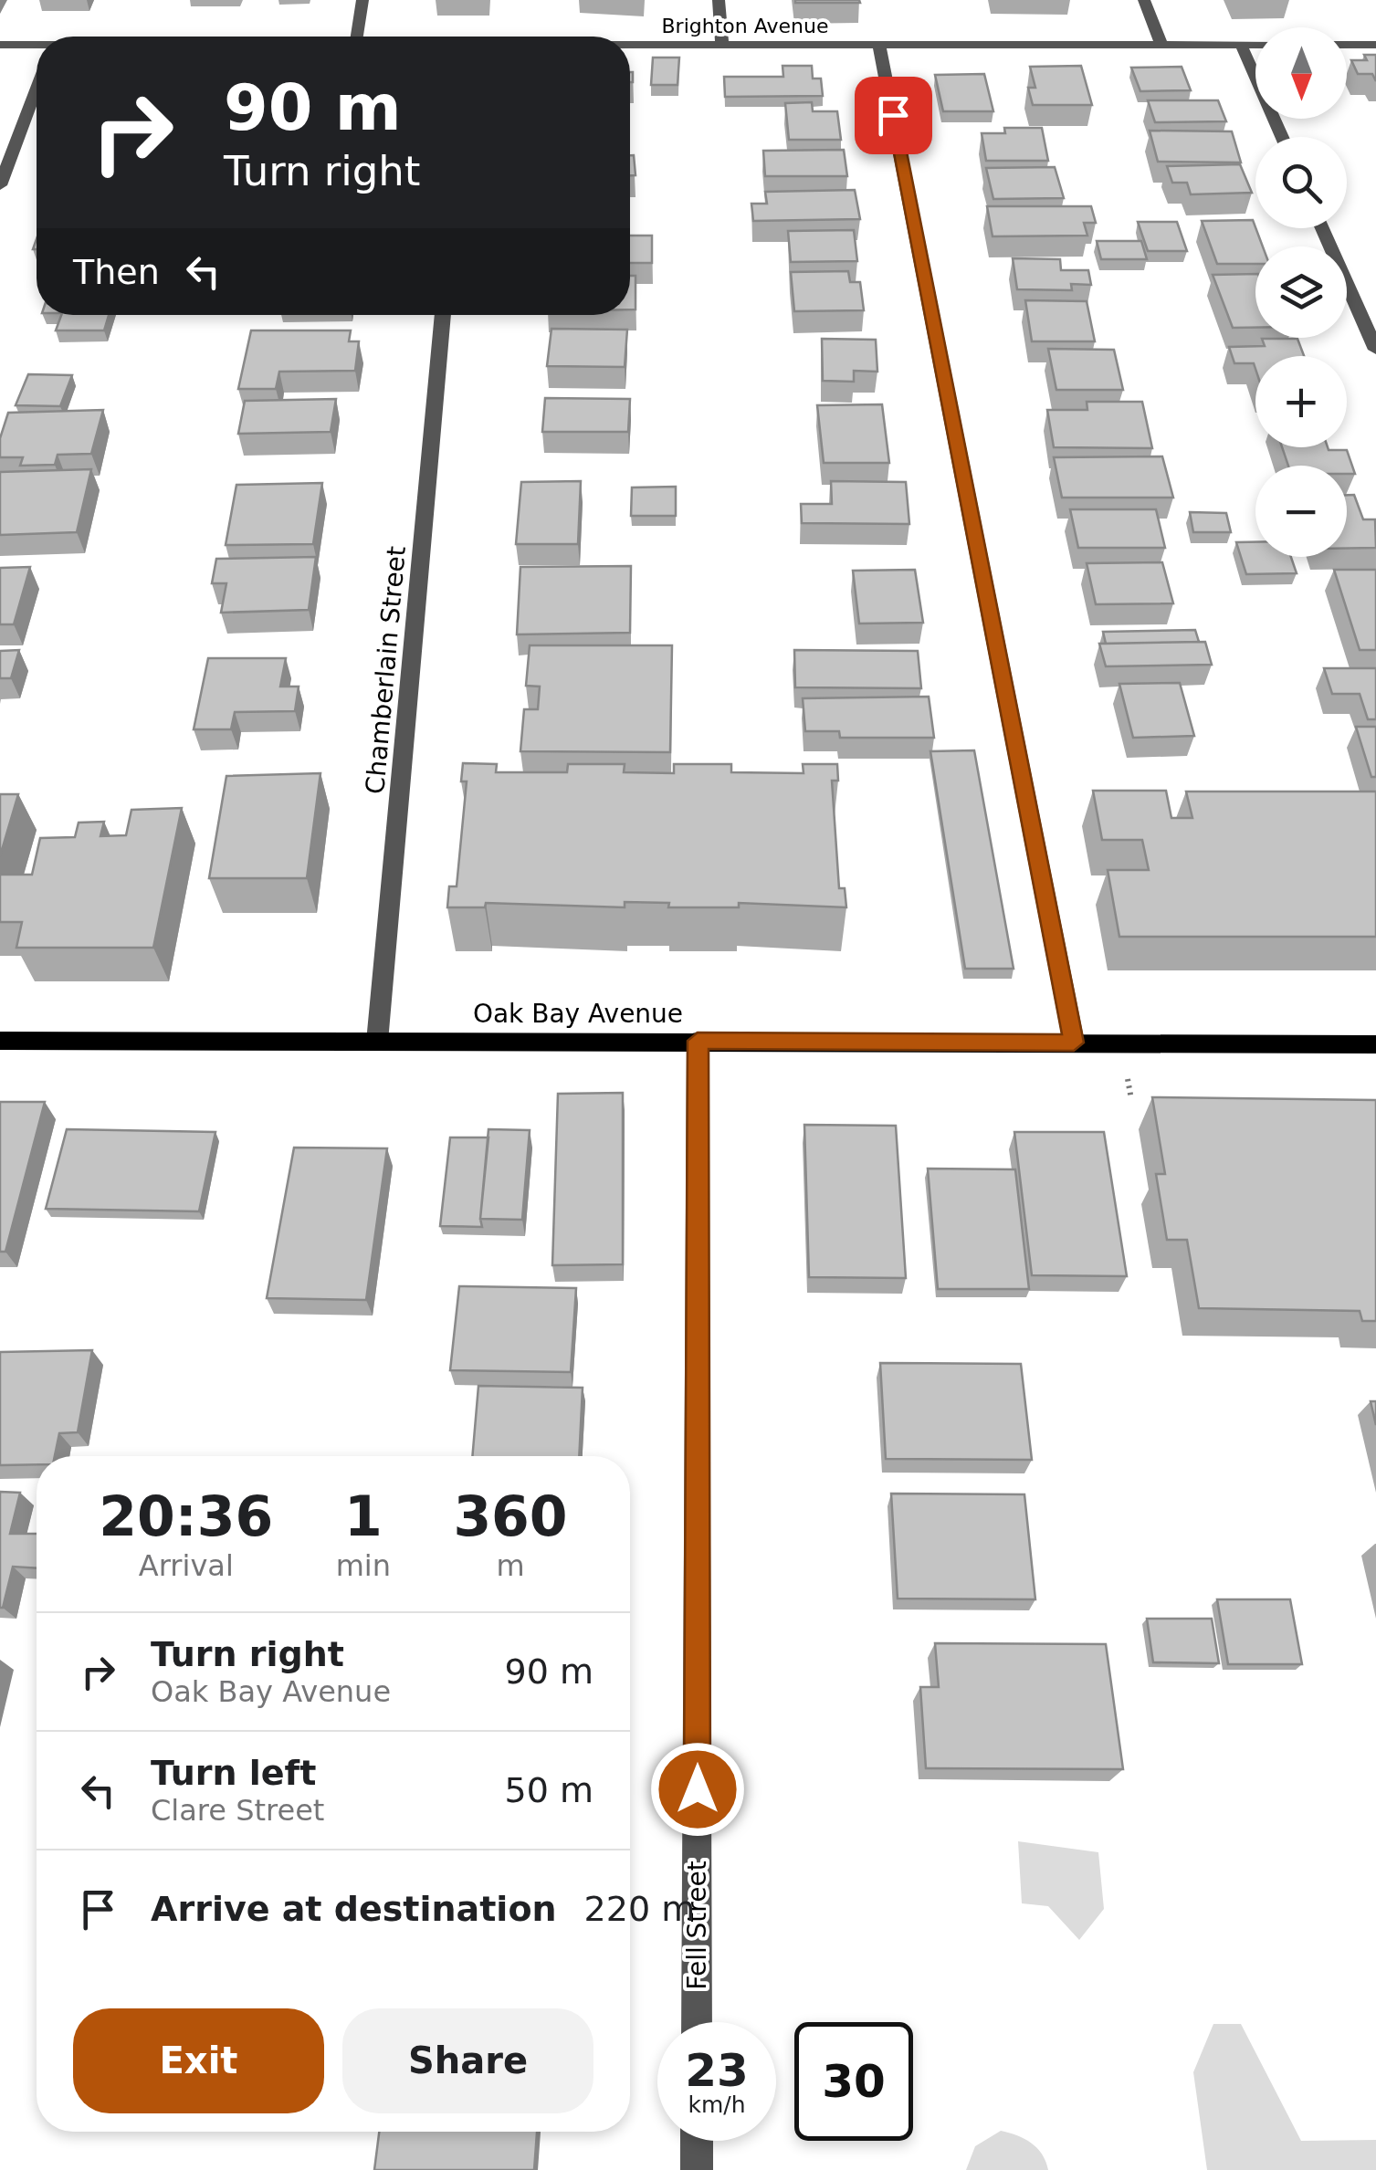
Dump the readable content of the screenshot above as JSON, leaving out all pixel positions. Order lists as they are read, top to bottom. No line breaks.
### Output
{"streets":{"main road":["Oak Bay Avenue"],"street":["Brighton Avenue","Chamberlain Street","Fell Street"]},"crossings":[["Chamberlain Street","Oak Bay Avenue"],["Oak Bay Avenue","Fell Street"]],"north":"bottom","page":{"map_buttons":["+","−"],"turn":["90 m","Turn right"],"then":"Then","eta":["20:36","Arrival","1","min","360","m"],"list":[{"name":"Turn right","note":"Oak Bay Avenue","value":"90 m"},{"name":"Turn left","note":"Clare Street","value":"50 m"},{"name":"Arrive at destination","value":"220 m"}],"buttons":["Exit","Share"],"speed":"23 km/h","limit":"30"}}
